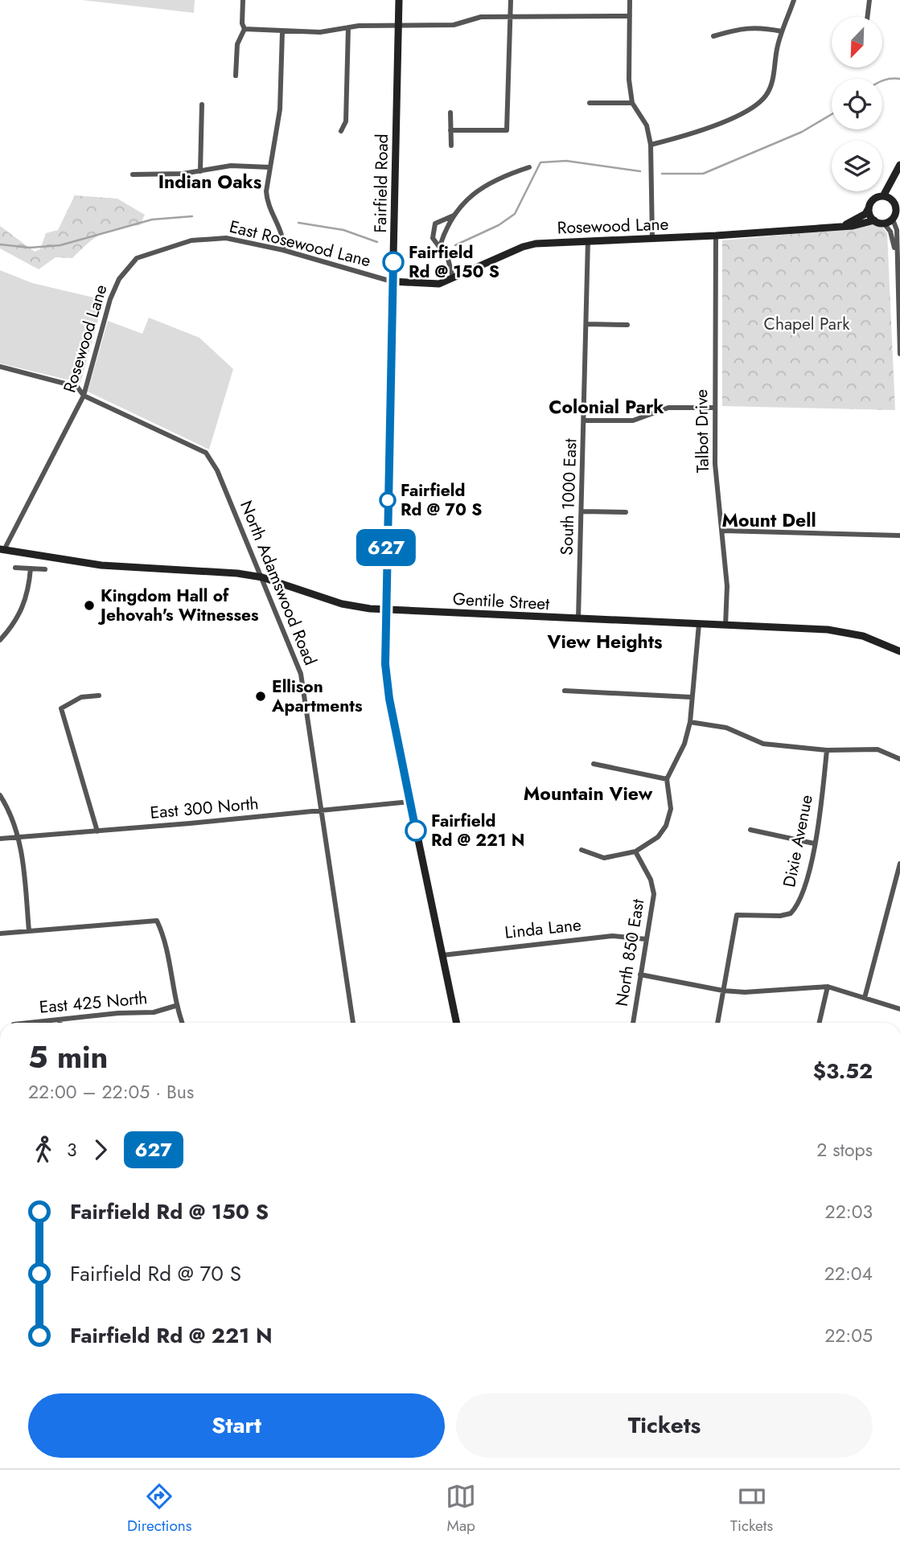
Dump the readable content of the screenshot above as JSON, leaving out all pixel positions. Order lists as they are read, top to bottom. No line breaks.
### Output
{"streets":{"main road":["Fairfield Road","Rosewood Lane","Gentile Street"],"street":["East Rosewood Lane","Talbot Drive","South 1000 East","North Adamswood Road","East 300 North","Dixie Avenue","Linda Lane","North 850 East","East 425 North"]},"crossings":[["Fairfield Road","Rosewood Lane"],["Fairfield Road","East Rosewood Lane"],["Fairfield Road","Gentile Street"],["Fairfield Road","East 300 North"],["Fairfield Road","Linda Lane"],["Rosewood Lane","East Rosewood Lane"],["Rosewood Lane","Talbot Drive"],["Rosewood Lane","South 1000 East"],["Rosewood Lane","North Adamswood Road"],["Rosewood Lane","Gentile Street"],["Talbot Drive","Gentile Street"],["South 1000 East","Gentile Street"],["North Adamswood Road","Gentile Street"],["North Adamswood Road","East 300 North"],["Linda Lane","North 850 East"]],"districts":["Indian Oaks","Colonial Park","Mount Dell","View Heights","Mountain View"],"parks":["Chapel Park"],"places":["Fairfield Rd @ 150 S","Fairfield Rd @ 70 S","Kingdom Hall of Jehovah's Witnesses","Ellison Apartments","Fairfield Rd @ 221 N"],"lines":["bus line 627"],"north":"bottom left","page":{"on_map":"627","heading":["5 min","22:00 – 22:05 · Bus","$3.52"],"legs":["3","627","2 stops"],"list":[{"name":"Fairfield Rd @ 150 S","value":"22:03"},{"name":"Fairfield Rd @ 70 S","value":"22:04"},{"name":"Fairfield Rd @ 221 N","value":"22:05"}],"buttons":["Start","Tickets"],"tabs":["Directions","Map","Tickets"]}}
